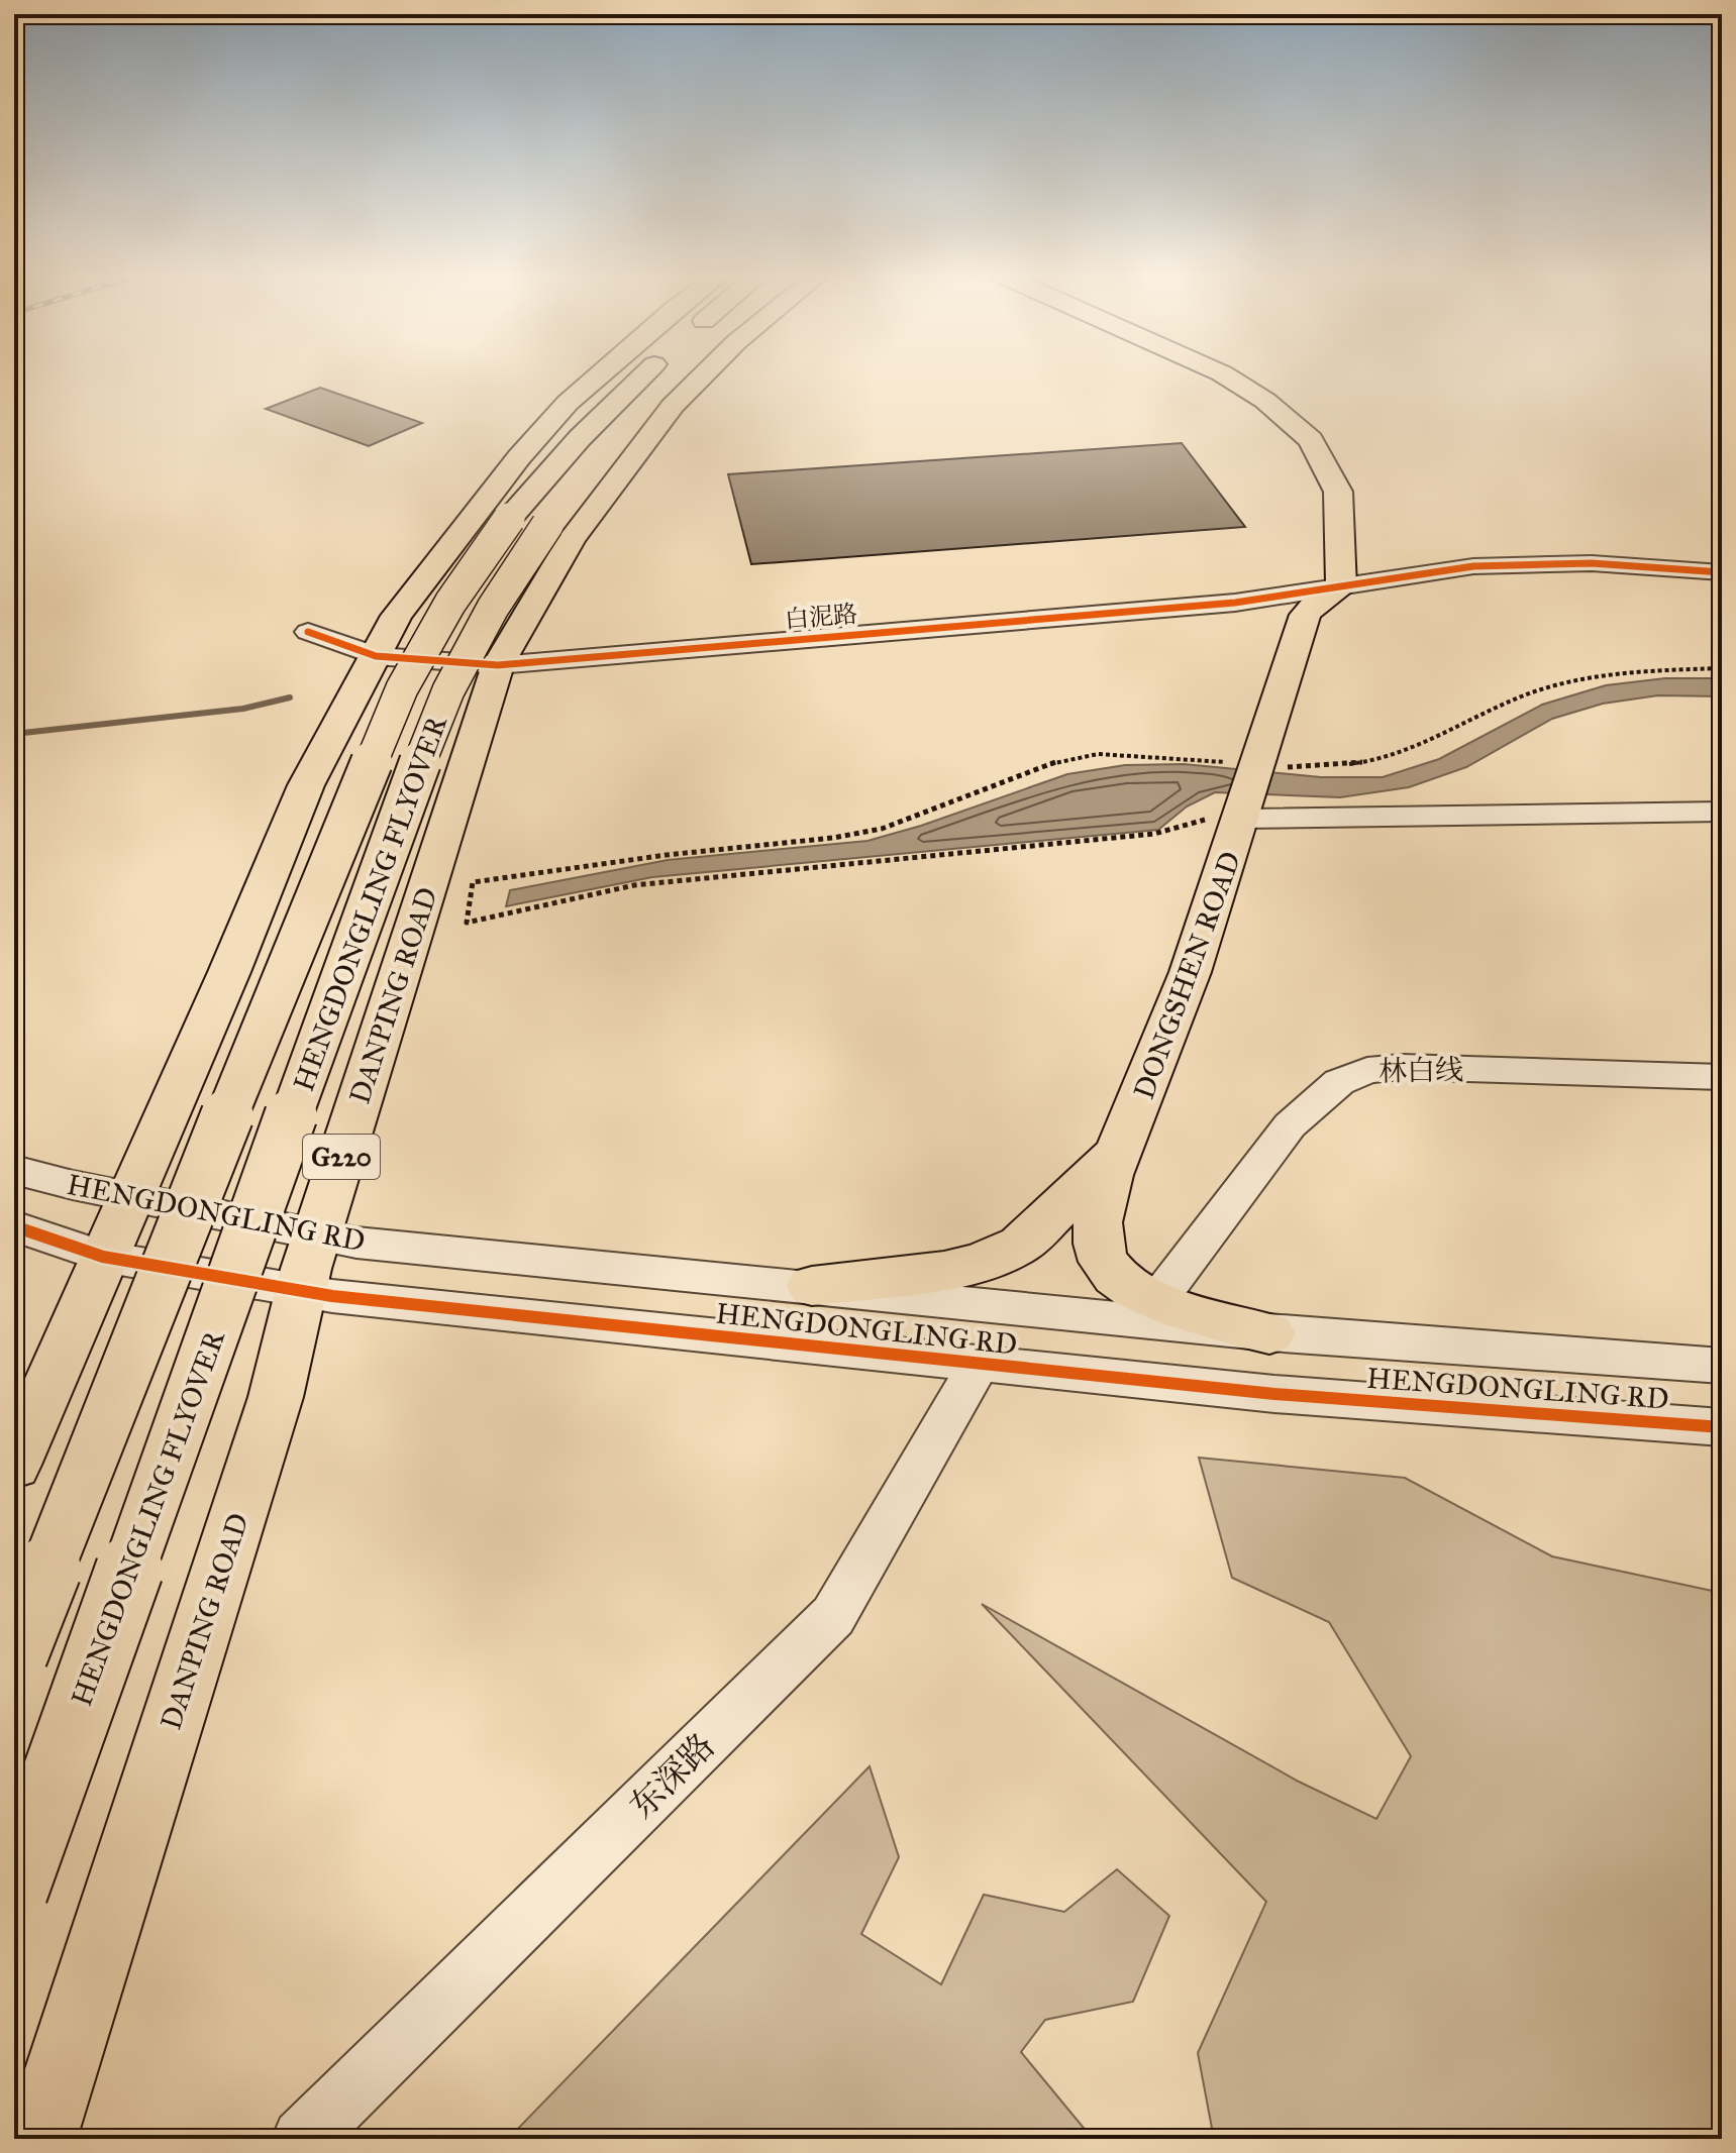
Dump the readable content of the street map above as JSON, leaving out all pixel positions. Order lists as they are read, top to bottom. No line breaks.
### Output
{"streets":{"main road":["HENGDONGLING FLYOVER","DONGSHEN ROAD","DANPING ROAD","G220"],"street":["白泥路","林白线","HENGDONGLING RD","东深路"]},"crossings":[["白泥路","DONGSHEN ROAD"],["白泥路","DANPING ROAD"],["DONGSHEN ROAD","林白线"],["DONGSHEN ROAD","HENGDONGLING RD"],["DANPING ROAD","HENGDONGLING RD"],["林白线","HENGDONGLING RD"],["HENGDONGLING RD","东深路"]]}
